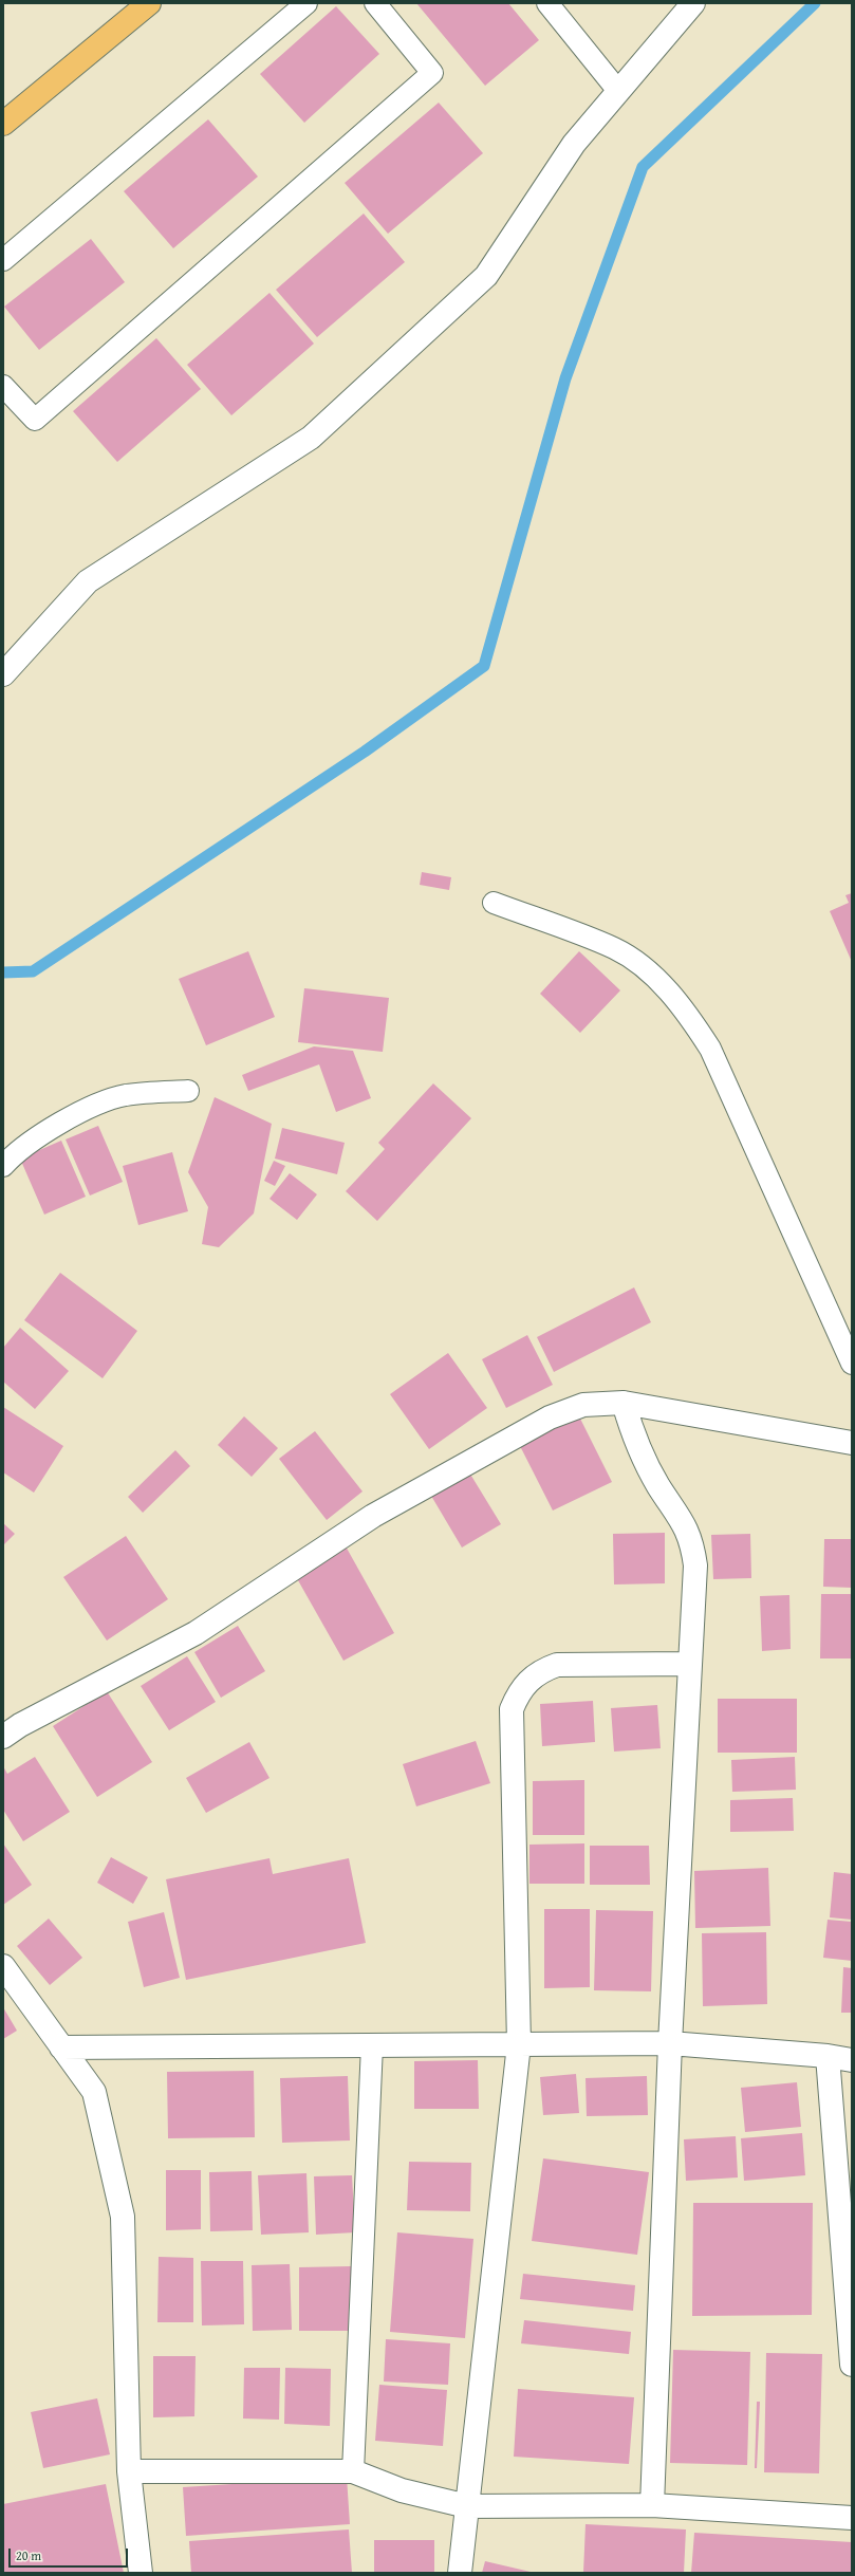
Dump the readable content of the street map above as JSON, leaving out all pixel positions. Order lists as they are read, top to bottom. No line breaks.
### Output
{"scale_bar":"20 m"}
